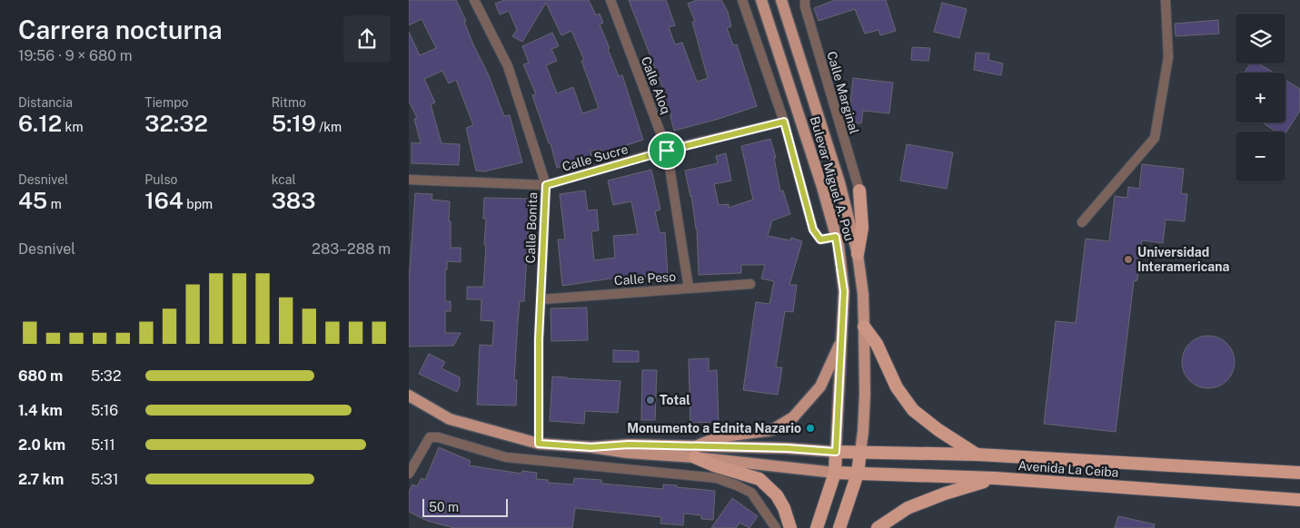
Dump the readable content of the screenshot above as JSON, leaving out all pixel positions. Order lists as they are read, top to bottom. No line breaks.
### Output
{"streets":{"highway":["Avenida La Ceiba"],"main road":["Bulevar Miguel A. Pou"],"street":["Calle Aloq","Calle Marginal","Calle Sucre","Calle Bonita","Calle Peso"]},"crossings":[["Calle Aloq","Calle Sucre"],["Calle Aloq","Calle Peso"],["Calle Sucre","Calle Bonita"],["Bulevar Miguel A. Pou","Avenida La Ceiba"],["Calle Bonita","Calle Peso"]],"places":["Universidad Interamericana","Total","Monumento a Ednita Nazario"],"scale_bar":"50 m","page":{"heading":["Carrera nocturna","19:56 · 9 × 680 m"],"map_buttons":["+","−"],"stats":[["Distancia","6.12 km"],["Tiempo","32:32"],["Ritmo","5:19 /km"],["Desnivel","45 m"],["Pulso","164 bpm"],["kcal","383"]],"chart":["Desnivel","283–288 m"],"list":[{"name":"680 m","note":"5:32"},{"name":"1.4 km","note":"5:16"},{"name":"2.0 km","note":"5:11"},{"name":"2.7 km","note":"5:31"}],"scale":"50 m"}}
